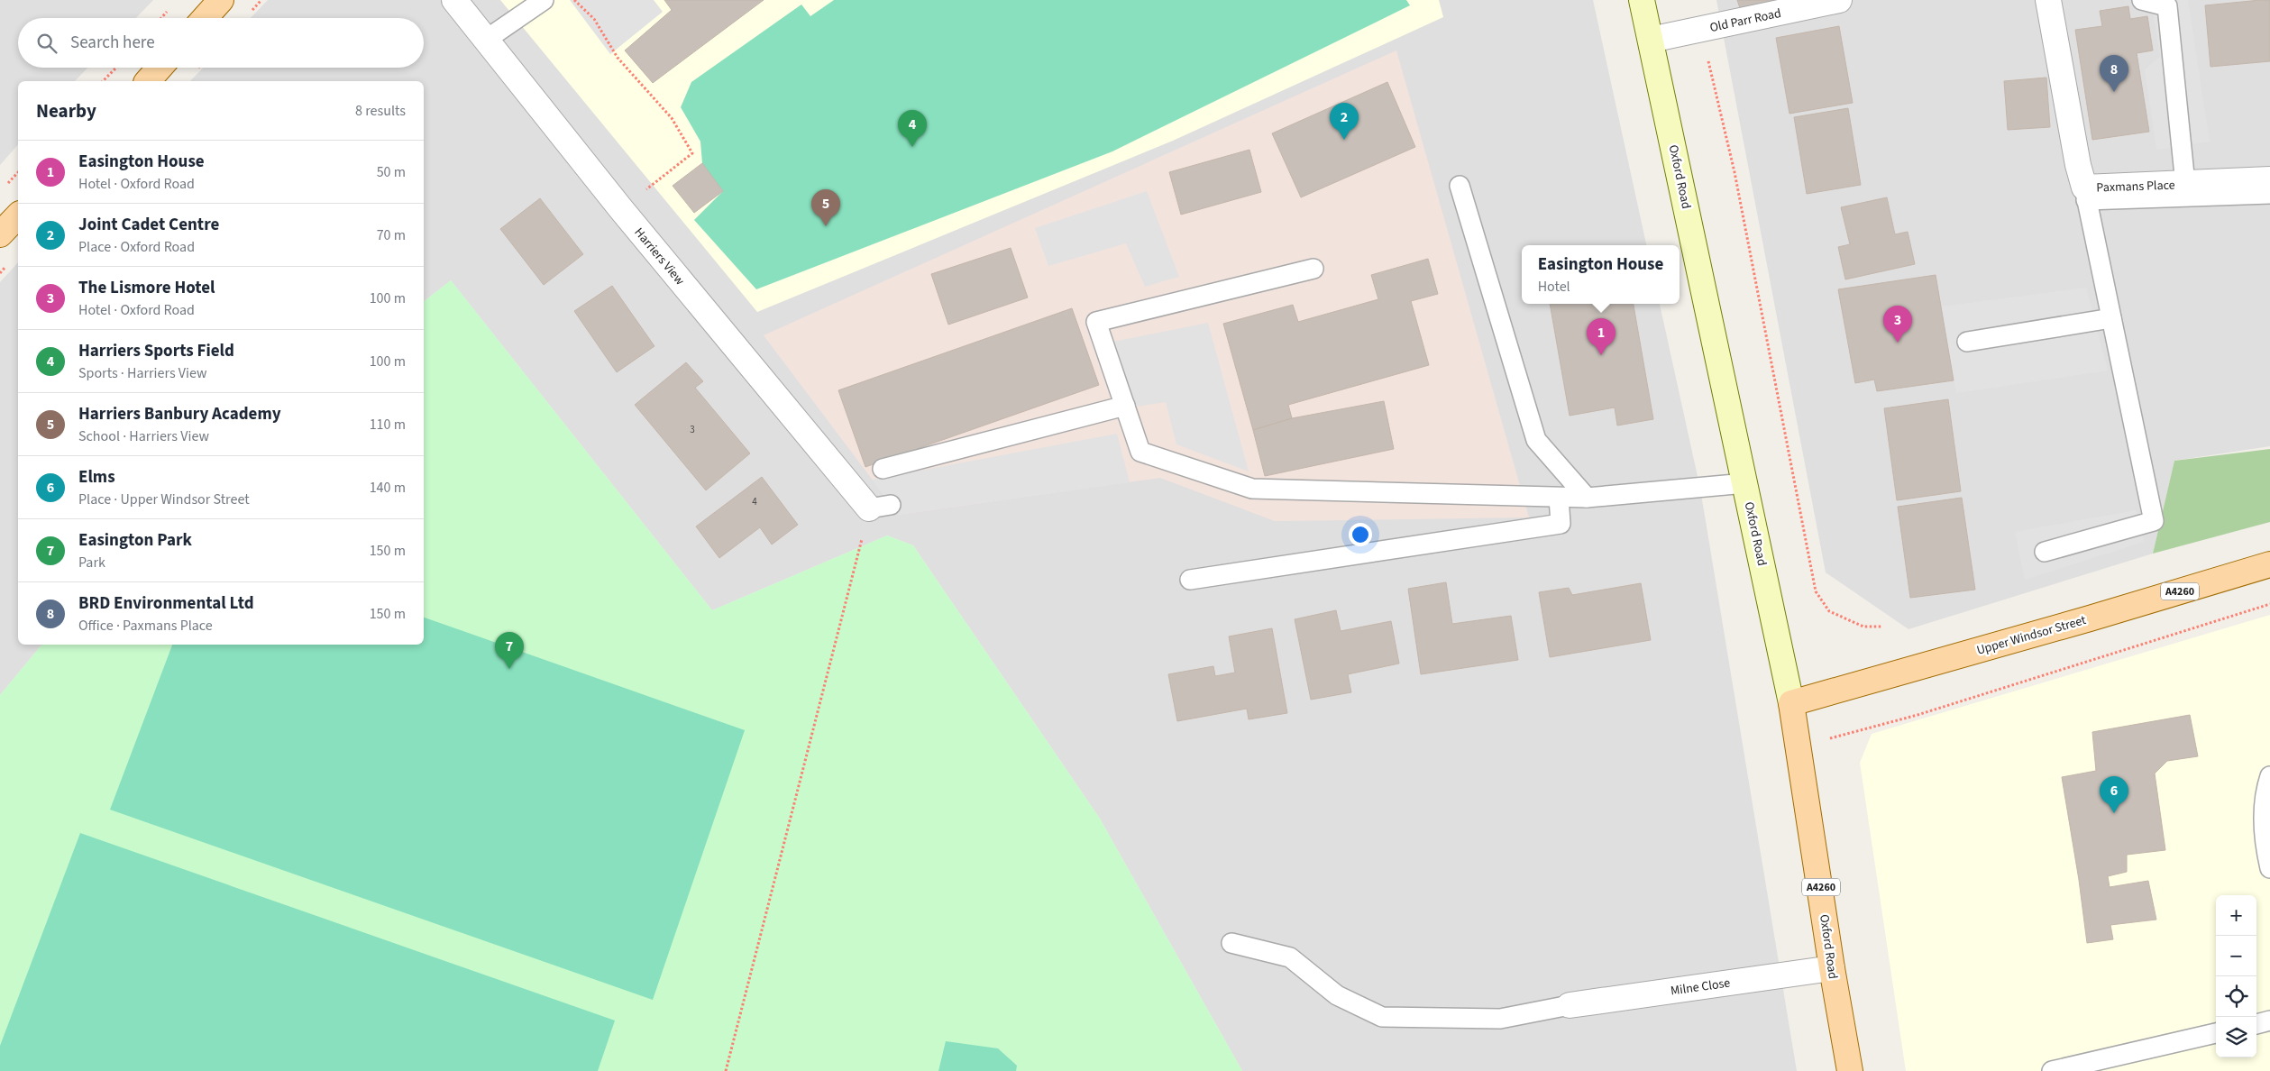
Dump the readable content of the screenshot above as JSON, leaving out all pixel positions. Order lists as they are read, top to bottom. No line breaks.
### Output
{"streets":{"main road":["Oxford Road","A4260","Upper Windsor Street"],"street":["Old Parr Road","Paxmans Place","Harriers View","Milne Close"]},"crossings":[["Old Parr Road","Oxford Road"],["Oxford Road","Upper Windsor Street"],["Oxford Road","Milne Close"]],"house_numbers":["3","4"],"page":{"search":"Search here","pins":["8","2","4","5","3","1","7","6"],"heading":["Nearby","8 results"],"list":[{"mark":"1","name":"Easington House","note":"Hotel · Oxford Road","value":"50 m"},{"mark":"2","name":"Joint Cadet Centre","note":"Place · Oxford Road","value":"70 m"},{"mark":"3","name":"The Lismore Hotel","note":"Hotel · Oxford Road","value":"100 m"},{"mark":"4","name":"Harriers Sports Field","note":"Sports · Harriers View","value":"100 m"},{"mark":"5","name":"Harriers Banbury Academy","note":"School · Harriers View","value":"110 m"},{"mark":"6","name":"Elms","note":"Place · Upper Windsor Street","value":"140 m"},{"mark":"7","name":"Easington Park","note":"Park","value":"150 m"},{"mark":"8","name":"BRD Environmental Ltd","note":"Office · Paxmans Place","value":"150 m"}],"popup":["Easington House","Hotel"],"map_buttons":["+","−"]}}
